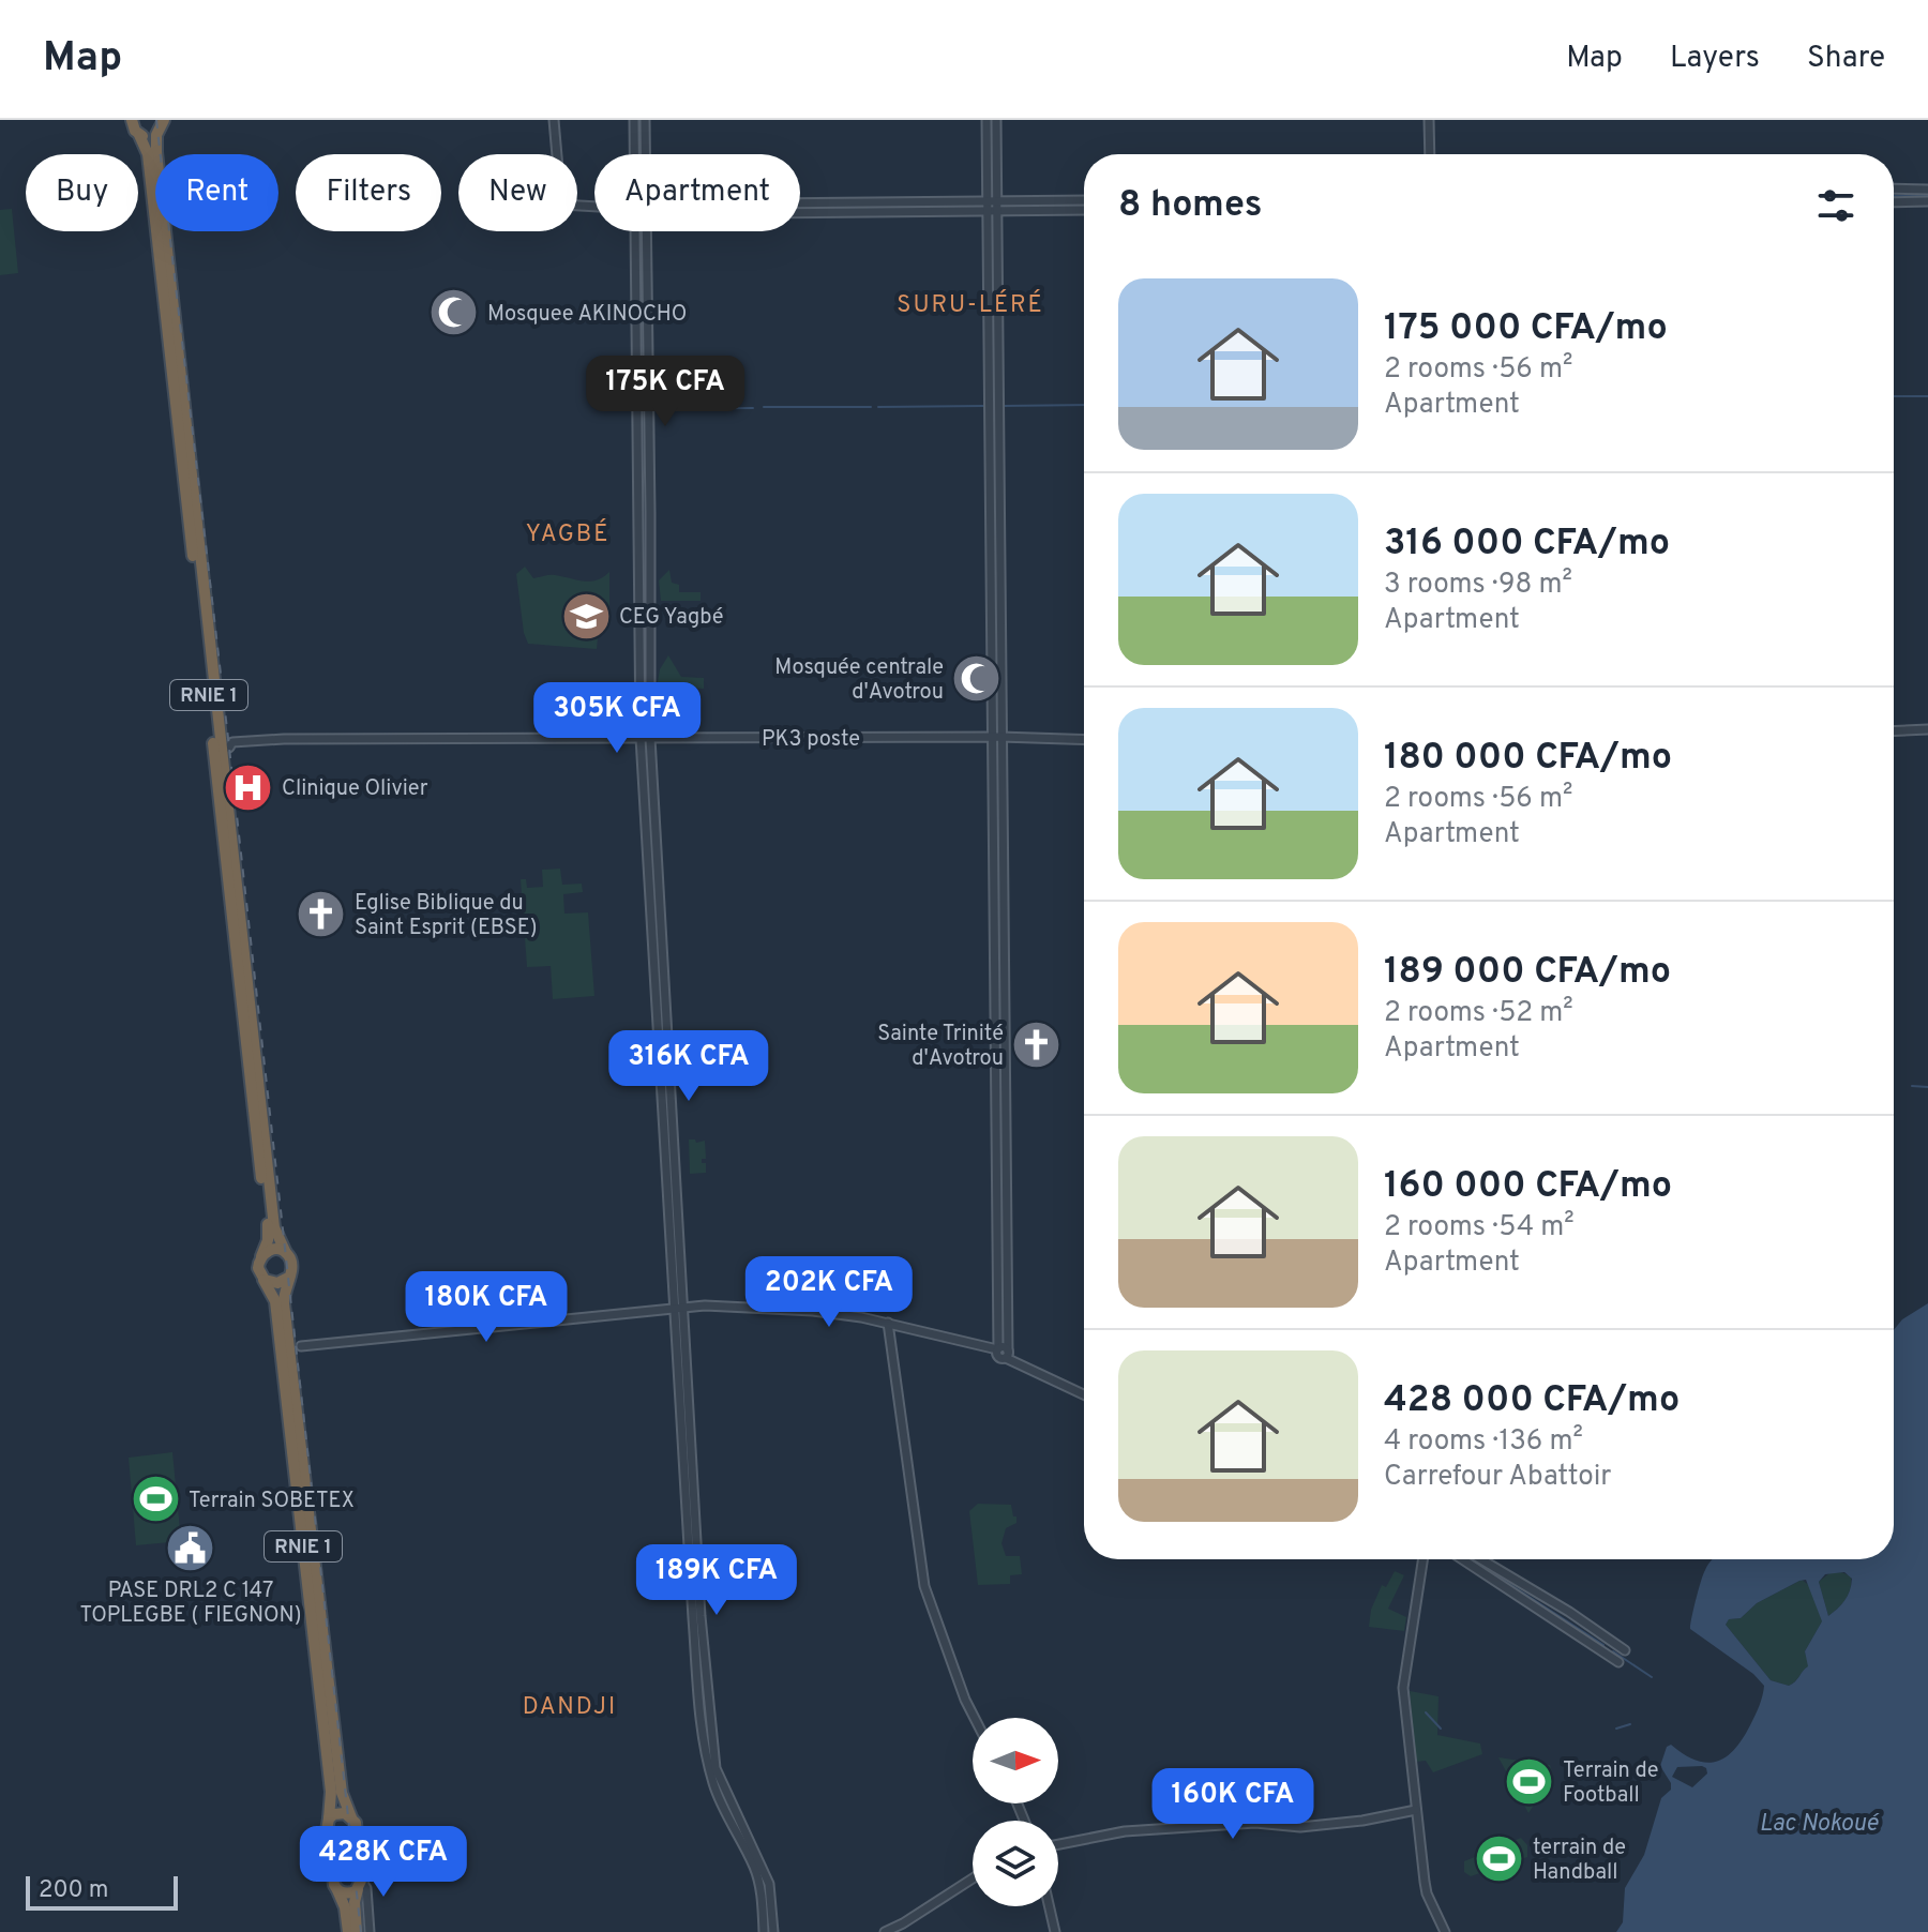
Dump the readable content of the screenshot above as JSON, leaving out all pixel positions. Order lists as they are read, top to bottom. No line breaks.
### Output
{"streets":{"highway":["RNIE 1"],"street":["PK3 poste"]},"crossings":[["RNIE 1","PK3 poste"]],"districts":["SURU-LÉRÉ","YAGBÉ","DANDJI"],"water":["Lac Nokoué"],"places":{"mosque":["Mosquee AKINOCHO","Mosquée centrale d'Avotrou"],"school or university":["CEG Yagbé"],"hospital":["Clinique Olivier"],"church":["Eglise Biblique du Saint Esprit (EBSE)","Sainte Trinité d'Avotrou"],"sports":["Terrain SOBETEX","Terrain de Football","terrain de Handball"],"public building":["PASE DRL2 C 147 TOPLEGBE ( FIEGNON)"]},"scale_bar":"200 m","north":"right","page":{"header":"Map","nav":["Map","Layers","Share"],"chip":["Buy","Rent","Filters","New","Apartment"],"heading":"8 homes","list":[{"name":"175 000 CFA/mo","note":"2 rooms · 56 m² · Apartment"},{"name":"316 000 CFA/mo","note":"3 rooms · 98 m² · Apartment"},{"name":"180 000 CFA/mo","note":"2 rooms · 56 m² · Apartment"},{"name":"189 000 CFA/mo","note":"2 rooms · 52 m² · Apartment"},{"name":"160 000 CFA/mo","note":"2 rooms · 54 m² · Apartment"},{"name":"428 000 CFA/mo","note":"4 rooms · 136 m² · Carrefour Abattoir"}],"price":["175K CFA","305K CFA","316K CFA","202K CFA","180K CFA","189K CFA","160K CFA","428K CFA"],"scale":"200 m"}}
